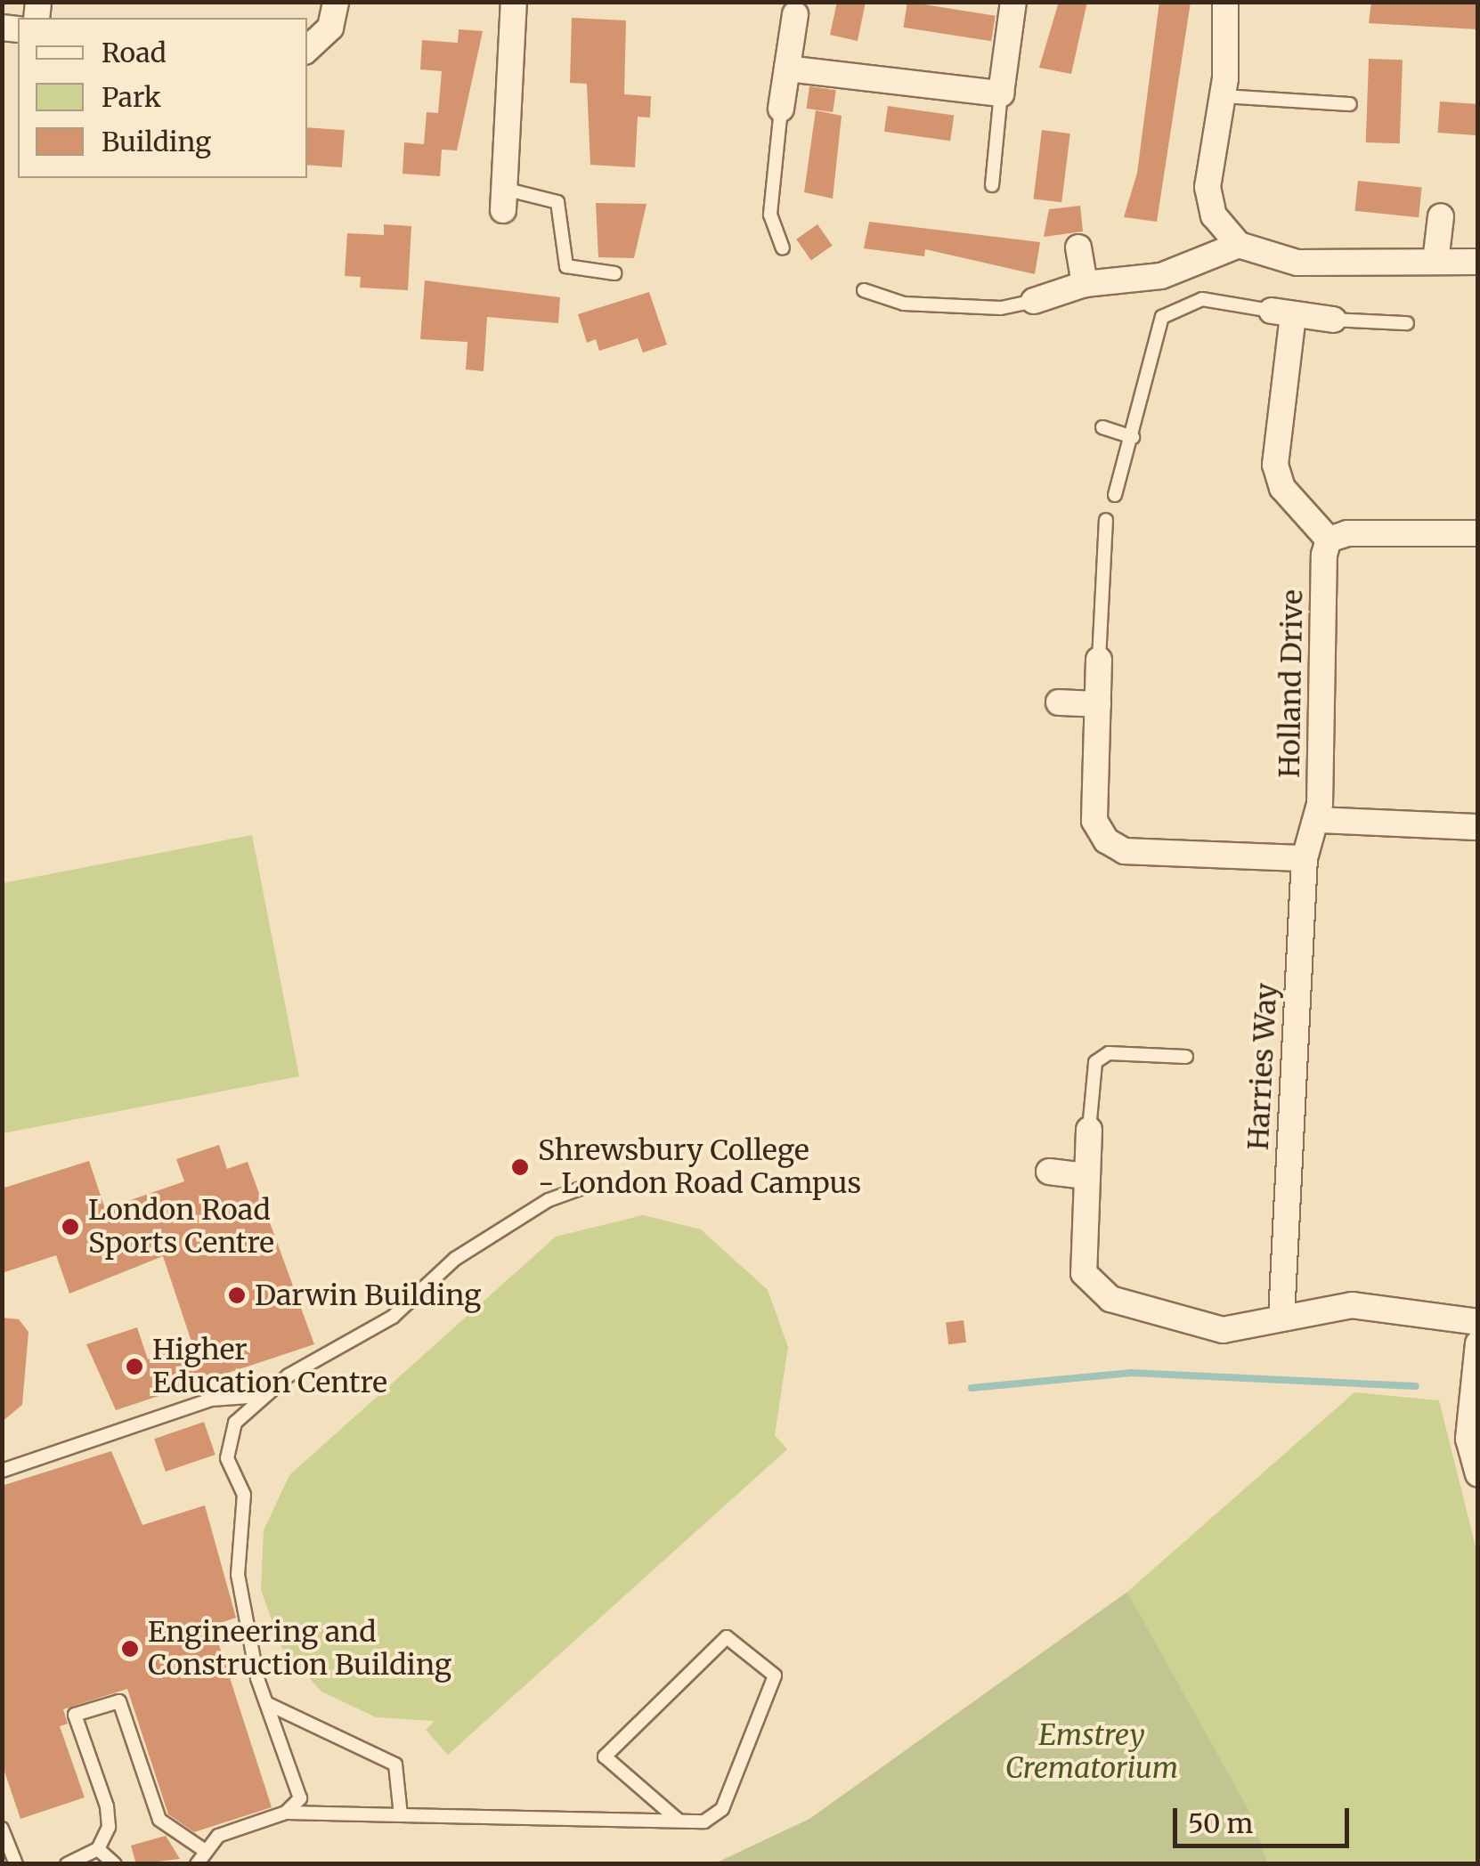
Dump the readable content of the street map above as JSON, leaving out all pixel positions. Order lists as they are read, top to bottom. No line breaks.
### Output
{"streets":{"street":["Holland Drive","Harries Way"]},"crossings":[["Holland Drive","Harries Way"]],"parks":["Emstrey Crematorium"],"places":["Shrewsbury College - London Road Campus","London Road Sports Centre","Darwin Building","Higher Education Centre","Engineering and Construction Building"],"legend":["Road","Park","Building"],"scale_bar":"50 m"}
